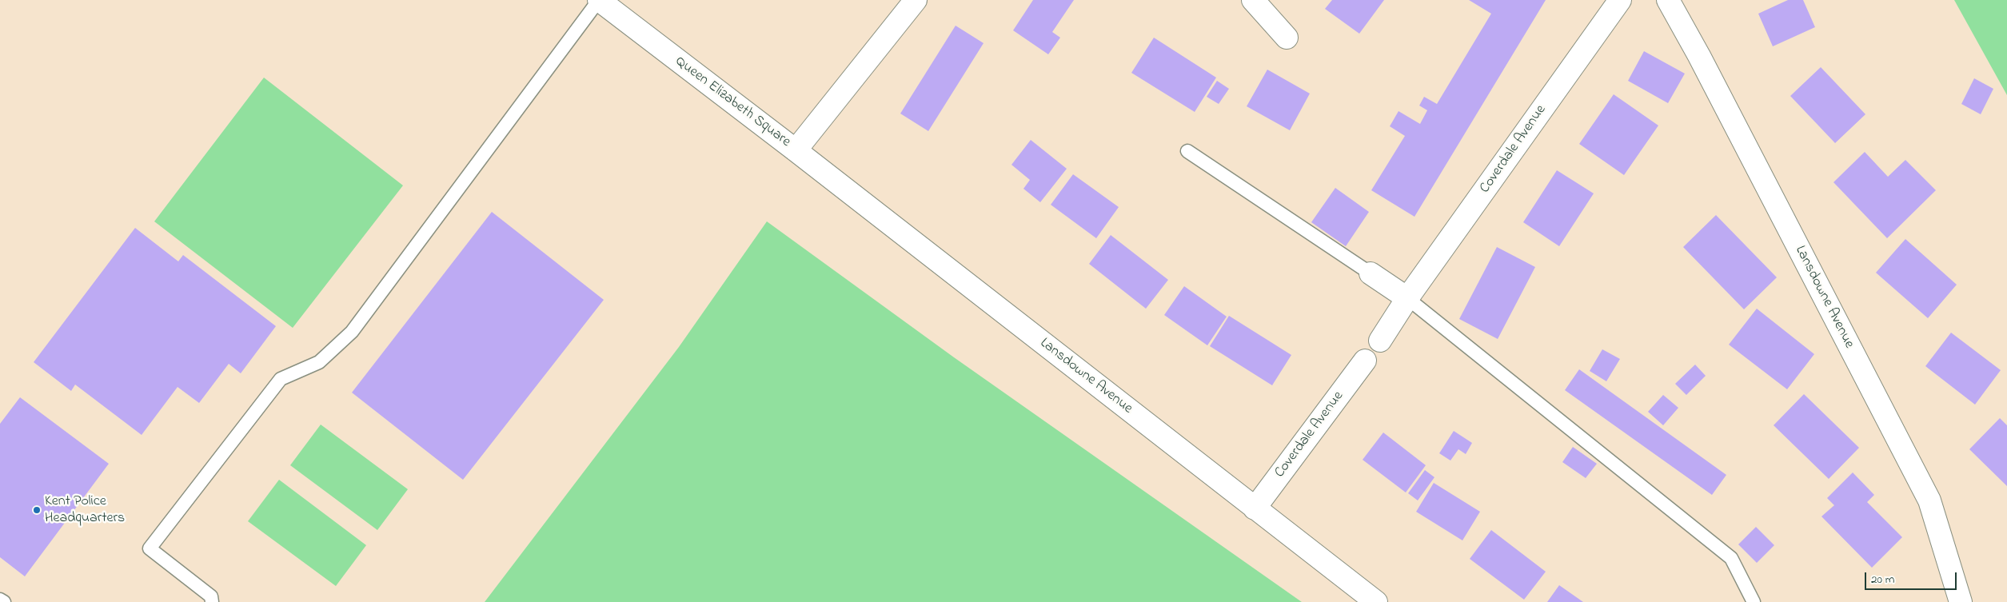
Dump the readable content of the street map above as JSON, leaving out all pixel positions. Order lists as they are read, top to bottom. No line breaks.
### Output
{"streets":{"street":["Queen Elizabeth Square","Coverdale Avenue","Lansdowne Avenue"]},"crossings":[["Queen Elizabeth Square","Lansdowne Avenue"],["Coverdale Avenue","Lansdowne Avenue"]],"places":["Kent Police Headquarters"],"scale_bar":"20 m"}
